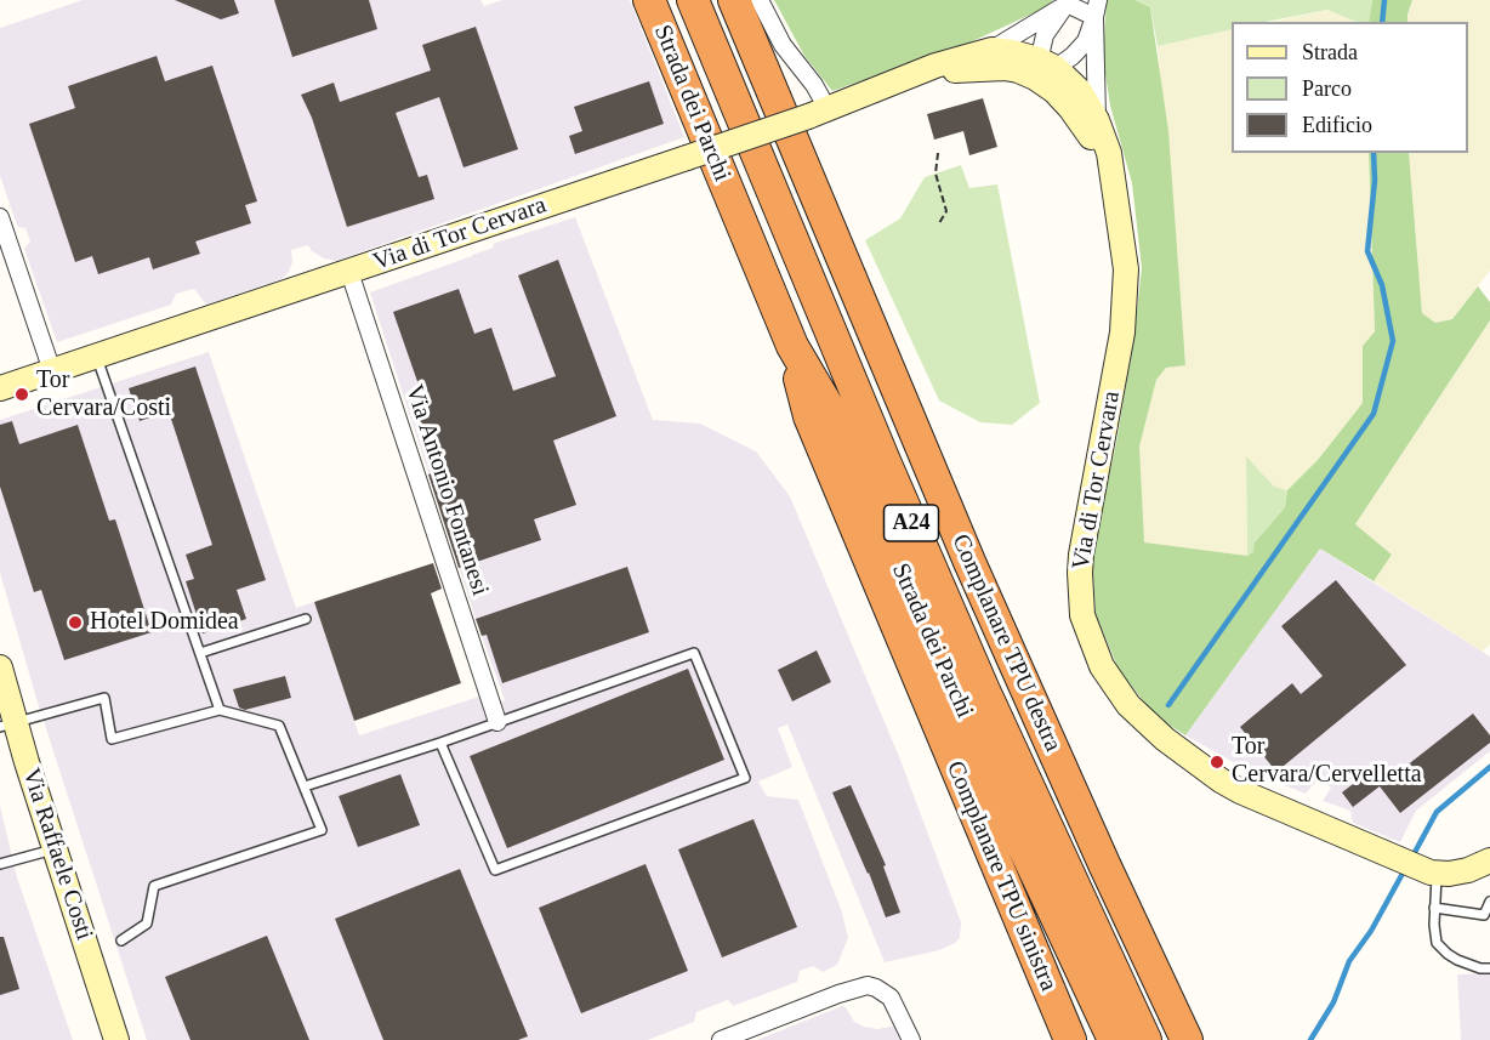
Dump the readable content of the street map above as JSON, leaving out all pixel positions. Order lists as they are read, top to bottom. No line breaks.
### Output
{"streets":{"highway":["Strada dei Parchi","A24","Complanare TPU destra","Complanare TPU sinistra"],"street":["Via di Tor Cervara","Via Antonio Fontanesi","Via Raffaele Costi"]},"crossings":[["Strada dei Parchi","Complanare TPU sinistra"],["Via di Tor Cervara","Via Antonio Fontanesi"]],"places":["Tor Cervara/Costi","Hotel Domidea","Tor Cervara/Cervelletta"],"legend":["Strada","Parco","Edificio"]}
